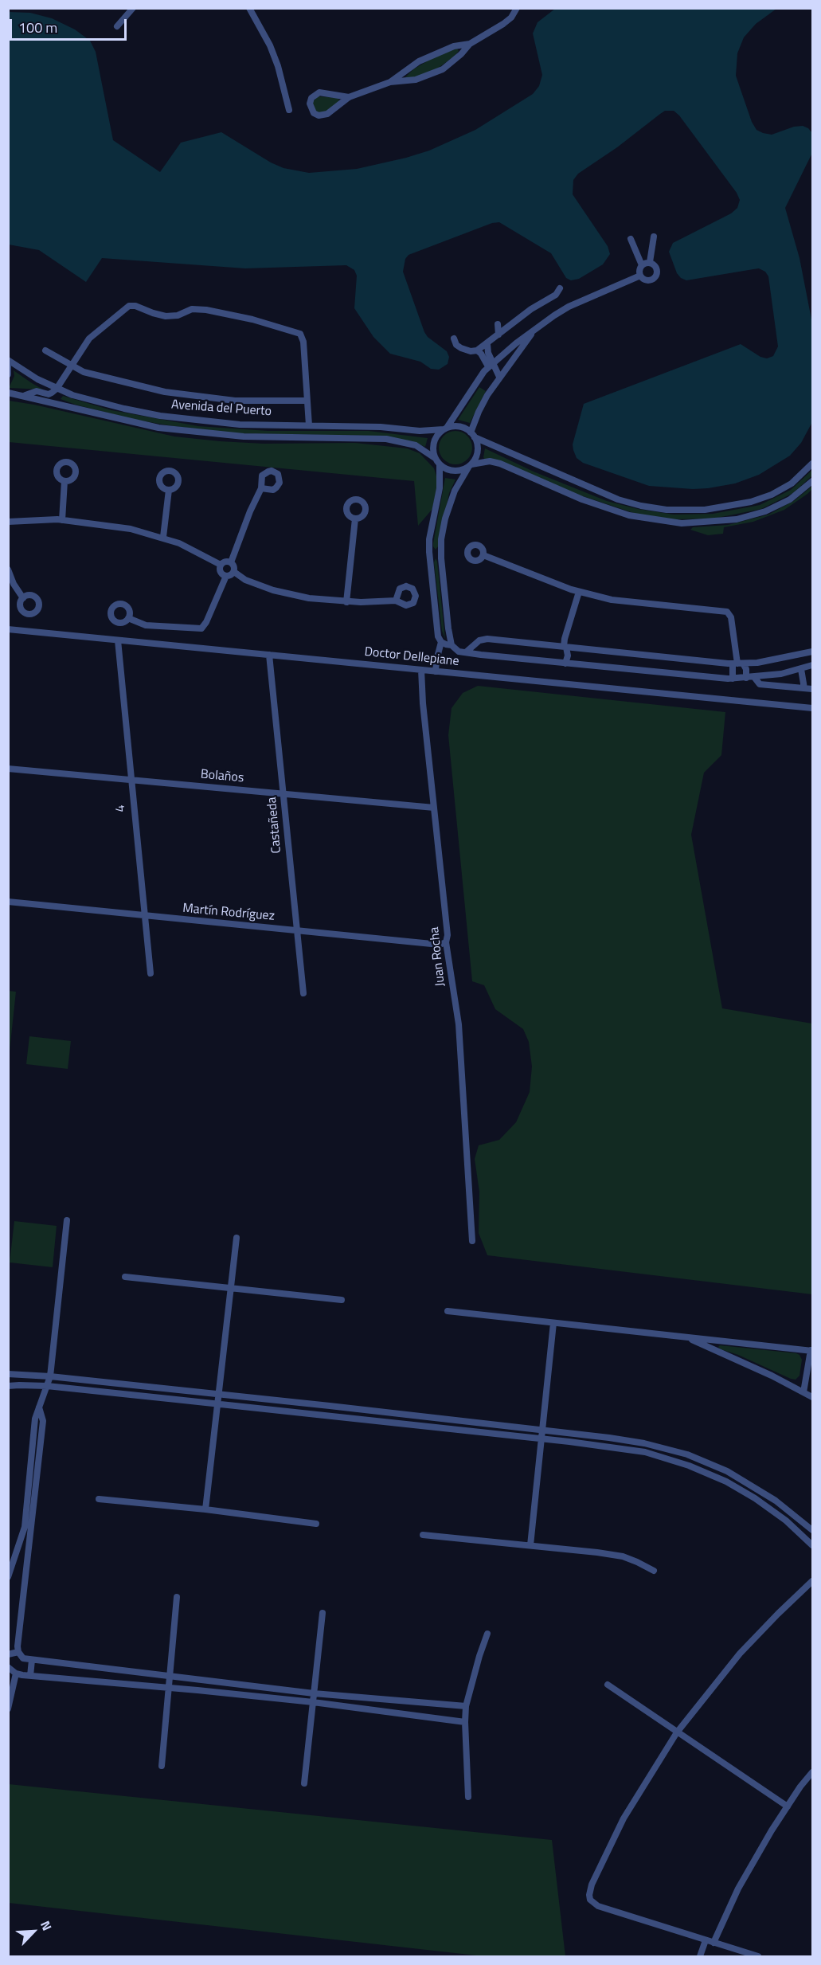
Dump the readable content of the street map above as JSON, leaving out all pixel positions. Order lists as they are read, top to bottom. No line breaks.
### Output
{"streets":{"street":["Avenida del Puerto","Doctor Dellepiane","Bolaños","4","Castañeda","Martín Rodríguez","Juan Rocha"]},"crossings":[["Doctor Dellepiane","4"],["Doctor Dellepiane","Castañeda"],["Doctor Dellepiane","Juan Rocha"],["Bolaños","4"],["Bolaños","Castañeda"],["Bolaños","Juan Rocha"],["4","Martín Rodríguez"],["Castañeda","Martín Rodríguez"],["Martín Rodríguez","Juan Rocha"]],"scale_bar":"100 m","north":"top right"}
